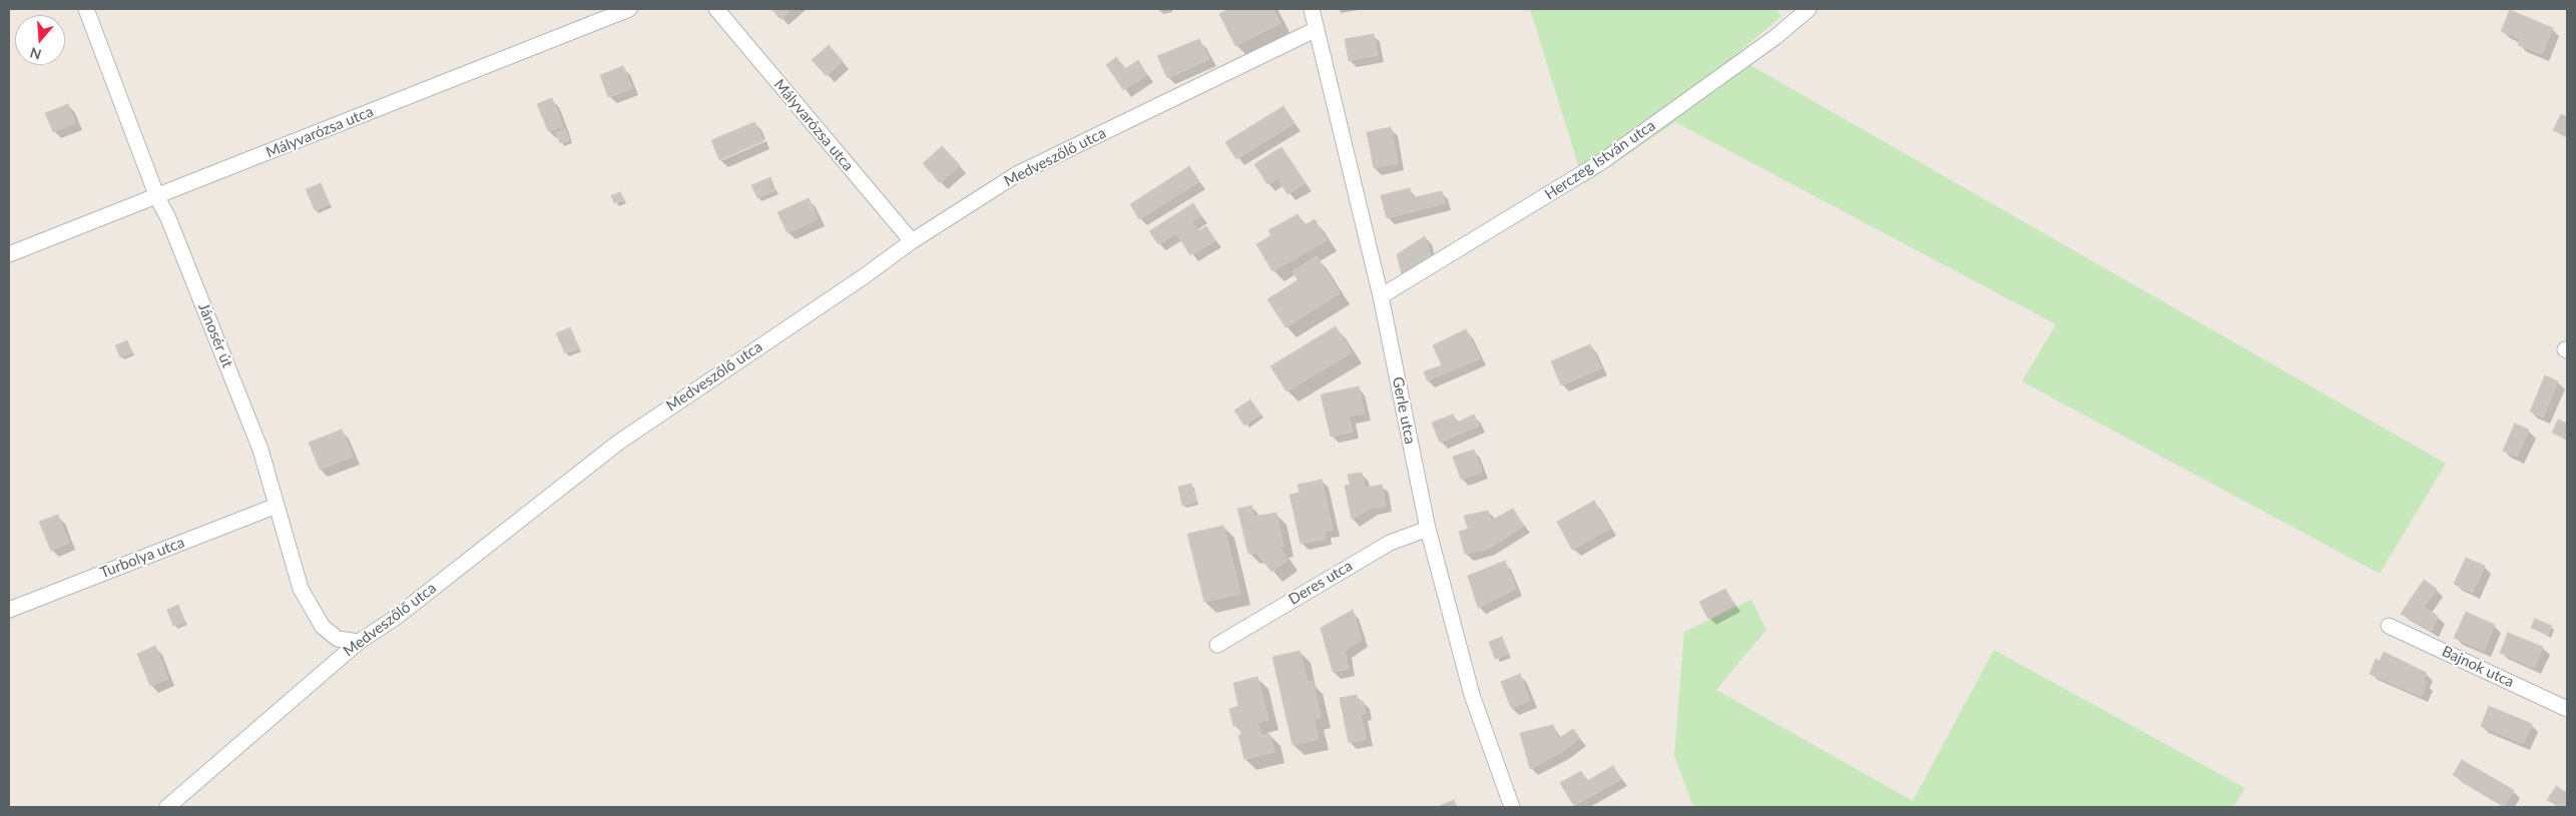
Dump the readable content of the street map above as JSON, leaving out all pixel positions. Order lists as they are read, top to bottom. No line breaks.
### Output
{"streets":{"street":["Mályvarózsa utca","Medveszőlő utca","Herczeg István utca","Jánosér út","Gerle utca","Turbolya utca","Deres utca","Bajnok utca"]},"crossings":[["Mályvarózsa utca","Medveszőlő utca"],["Mályvarózsa utca","Jánosér út"],["Medveszőlő utca","Jánosér út"],["Medveszőlő utca","Gerle utca"],["Herczeg István utca","Gerle utca"],["Jánosér út","Turbolya utca"],["Gerle utca","Deres utca"]],"north":"bottom"}
